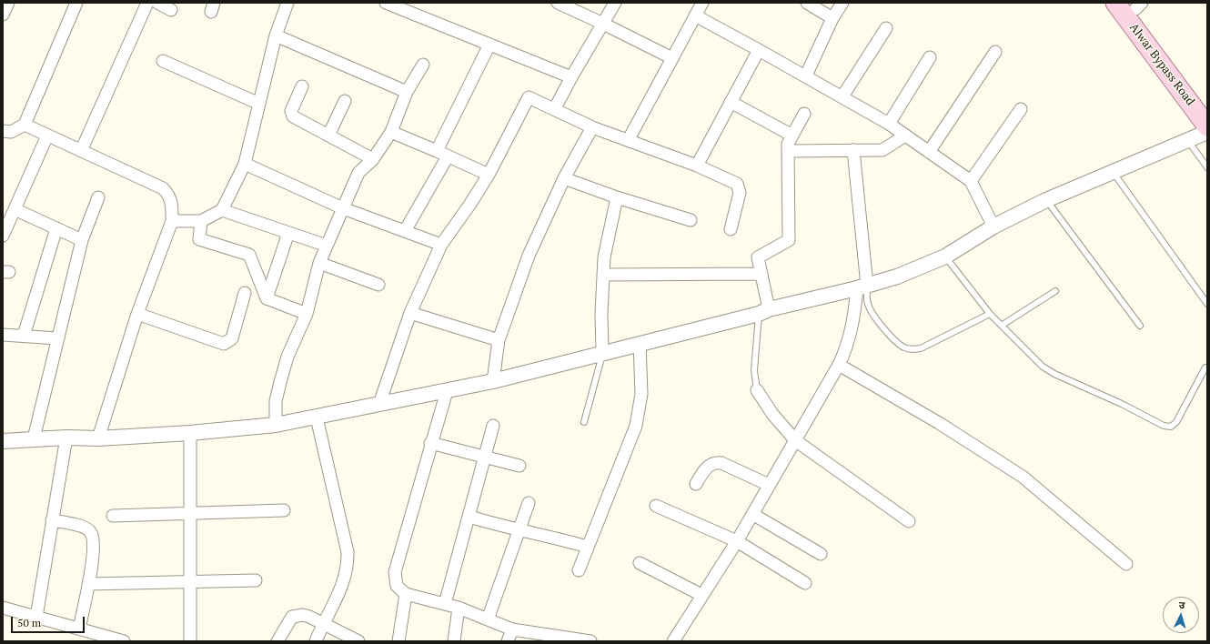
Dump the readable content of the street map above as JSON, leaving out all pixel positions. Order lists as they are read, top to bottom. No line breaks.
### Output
{"streets":{"main road":["Alwar Bypass Road"]},"scale_bar":"50 m","north":"top"}
